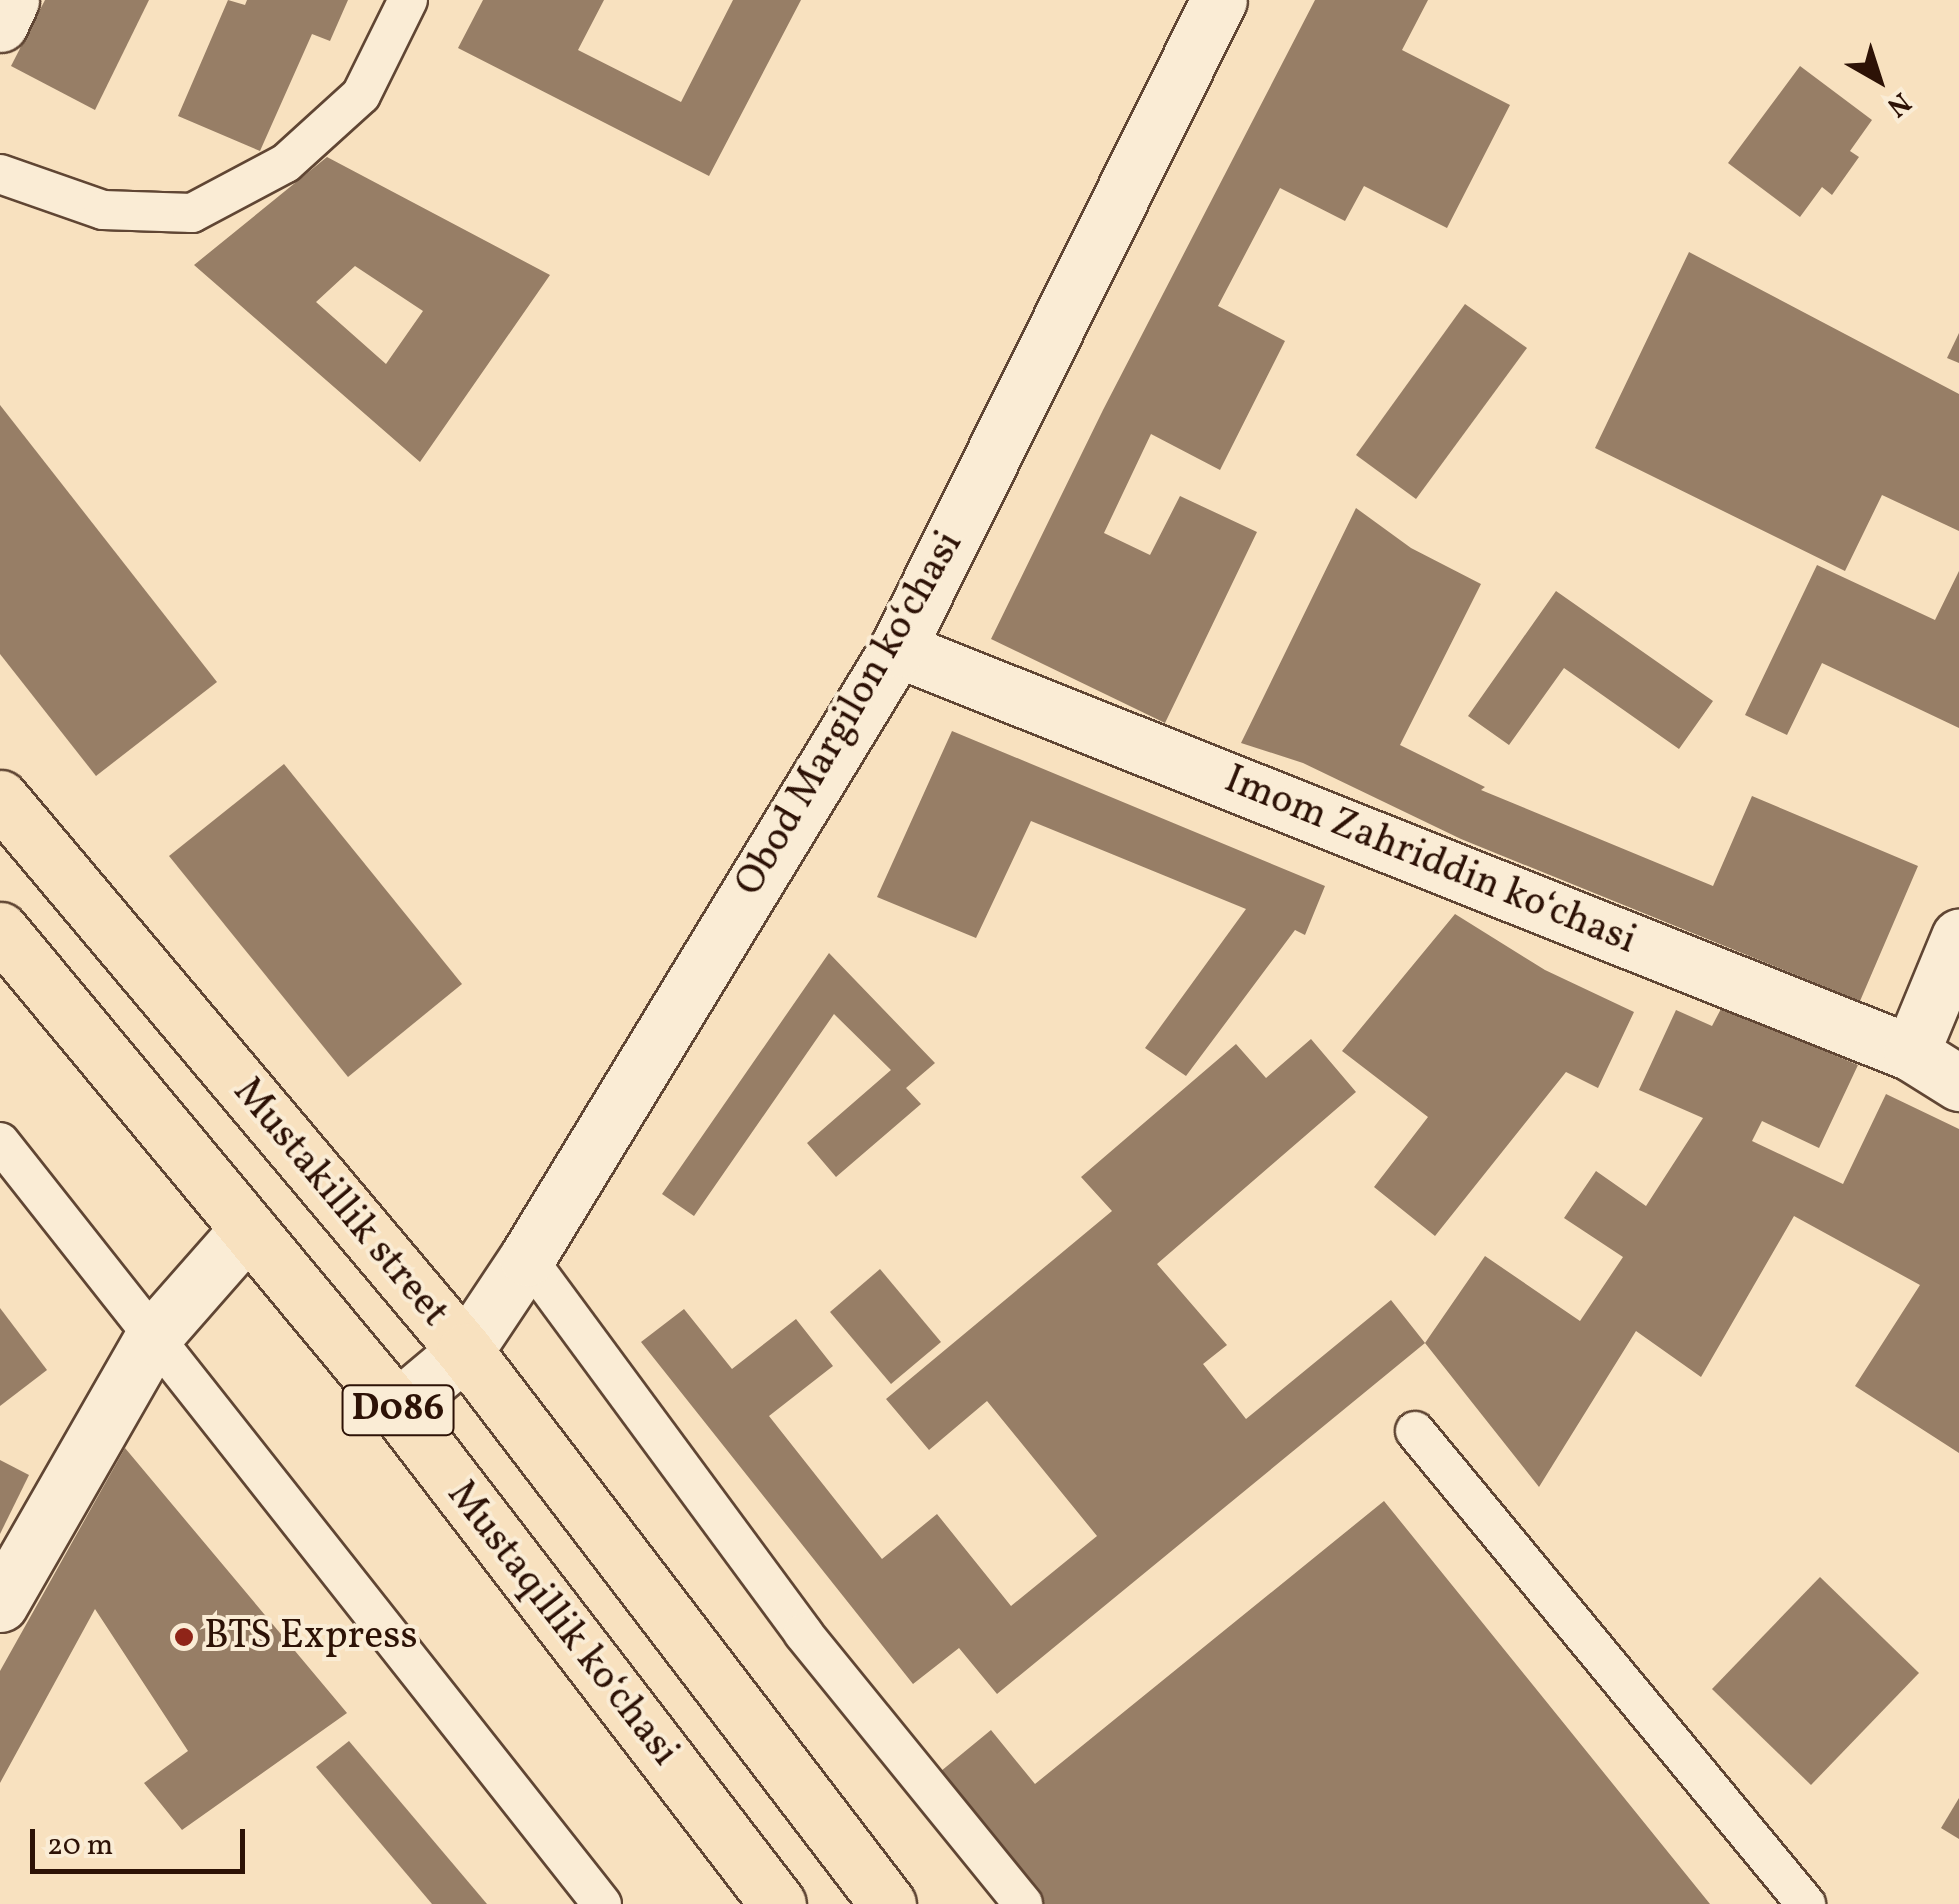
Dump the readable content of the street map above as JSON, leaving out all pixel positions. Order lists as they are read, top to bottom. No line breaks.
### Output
{"streets":{"main road":["Mustakillik street","D086","Mustaqillik koʻchasi"],"street":["Obod Margilon koʻchasi","Imom Zahriddin koʻchasi"]},"crossings":[["Obod Margilon koʻchasi","Imom Zahriddin koʻchasi"],["Obod Margilon koʻchasi","Mustakillik street"],["Obod Margilon koʻchasi","Mustaqillik koʻchasi"]],"places":["BTS Express"],"scale_bar":"20 m","north":"bottom right"}
